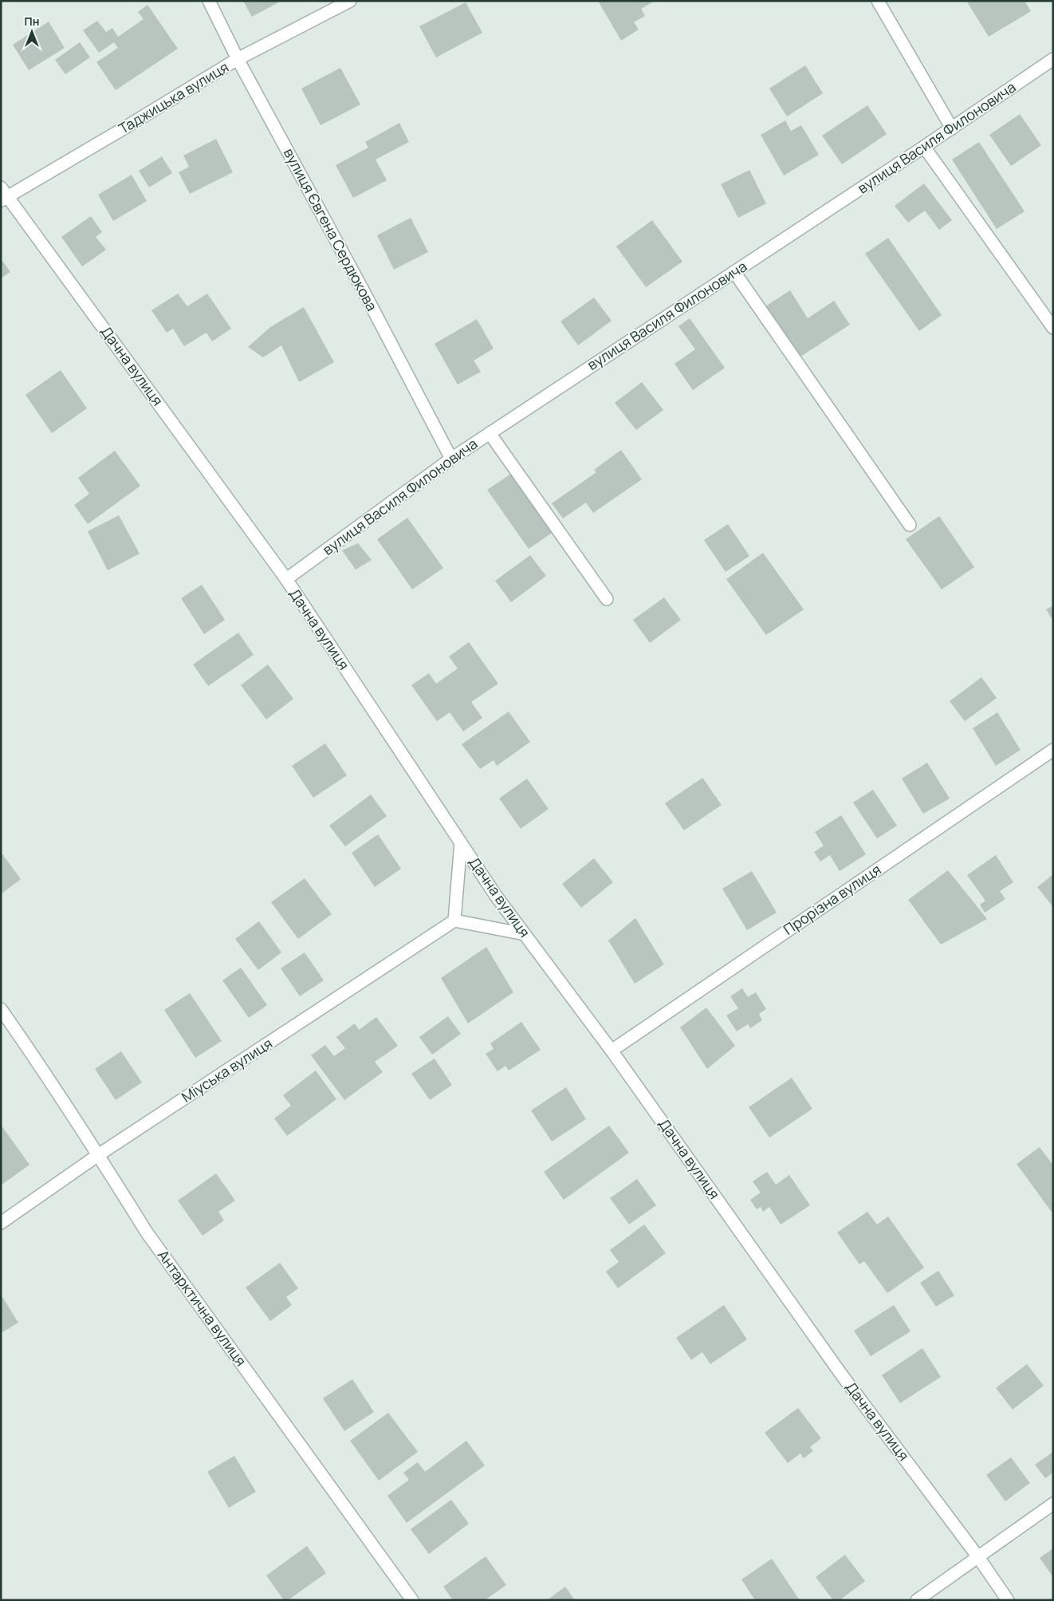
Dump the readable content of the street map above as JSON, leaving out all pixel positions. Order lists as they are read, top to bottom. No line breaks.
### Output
{"streets":{"street":["Таджицька вулиця","вулиця Василя Филоновича","вулиця Євгена Сердюкова","Дачна вулиця","Прорізна вулиця","Міуська вулиця","Антарктична вулиця"]},"crossings":[["Таджицька вулиця","вулиця Євгена Сердюкова"],["Таджицька вулиця","Дачна вулиця"],["вулиця Василя Филоновича","вулиця Євгена Сердюкова"],["вулиця Василя Филоновича","Дачна вулиця"],["Дачна вулиця","Прорізна вулиця"],["Міуська вулиця","Антарктична вулиця"]],"north":"top"}
